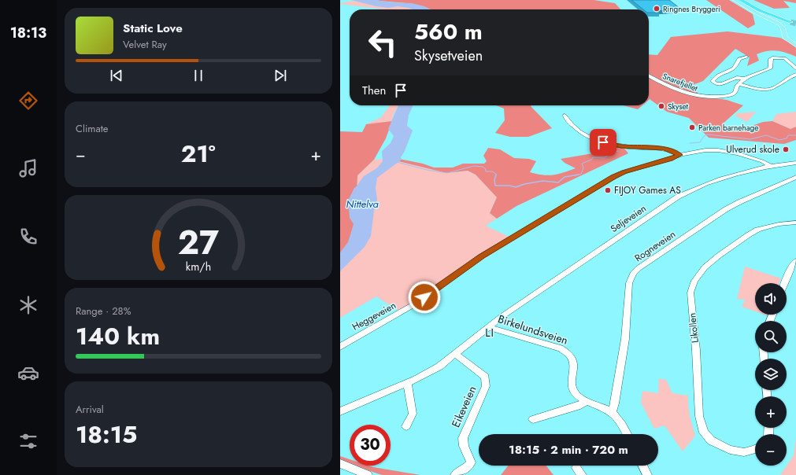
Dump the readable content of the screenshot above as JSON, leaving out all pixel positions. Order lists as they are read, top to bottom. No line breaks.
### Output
{"streets":{"street":["Snarefjellet","Seljeveien","Rogneveien","Heggeveien","Likollen","Birkelundsveien","Eikeveien"]},"crossings":[["Seljeveien","Heggeveien"],["Seljeveien","Birkelundsveien"],["Rogneveien","Birkelundsveien"],["Birkelundsveien","Eikeveien"]],"districts":["LI"],"water":["Nittelva"],"places":["Ringnes Bryggeri","Skyset","Parken barnehage","Ulverud skole","FIJOY Games AS"],"page":{"tabs":"18:13","turn":["560 m","Skysetveien"],"song":["Static Love","Velvet Ray"],"then":"Then","tile":["Climate",["Range · 28%","140 km"],["Arrival","18:15"]],"heat":["−","21°","+"],"map_buttons":["+","−"],"limit":"30","trip":"18:15 · 2 min · 720 m","gauge":["27","km/h"]}}
